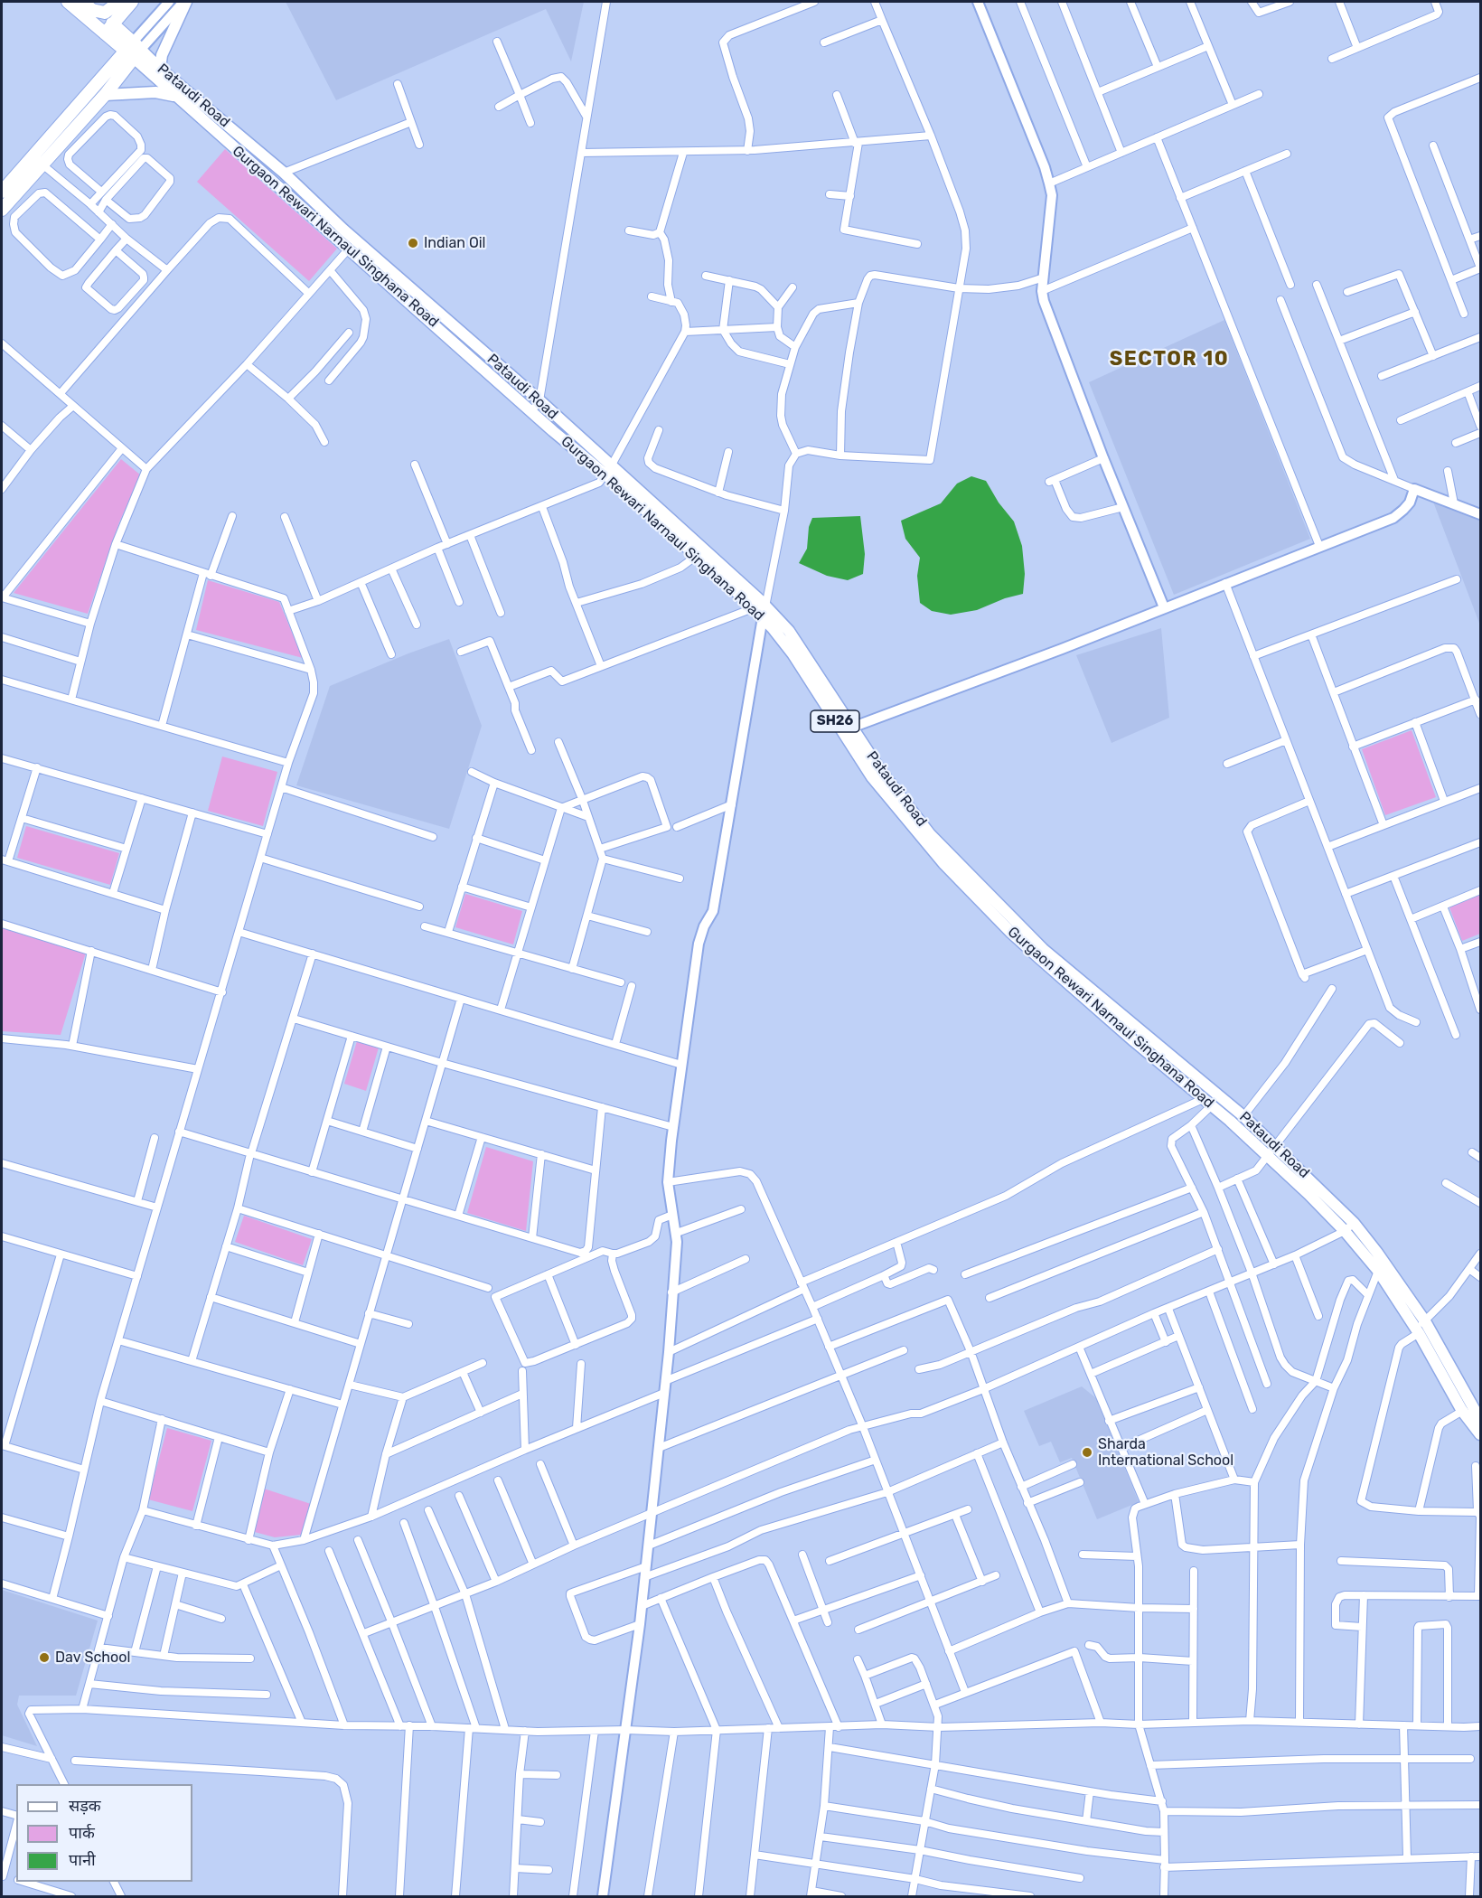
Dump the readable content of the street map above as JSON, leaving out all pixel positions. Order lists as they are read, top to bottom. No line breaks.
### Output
{"streets":{"main road":["Pataudi Road","Gurgaon Rewari Narnaul Singhana Road","SH26"]},"crossings":[["Pataudi Road","Gurgaon Rewari Narnaul Singhana Road"],["Gurgaon Rewari Narnaul Singhana Road","SH26"]],"districts":["SECTOR 10"],"places":["Indian Oil","Sharda International School","Dav School"],"legend":["सड़क","पार्क","पानी"]}
